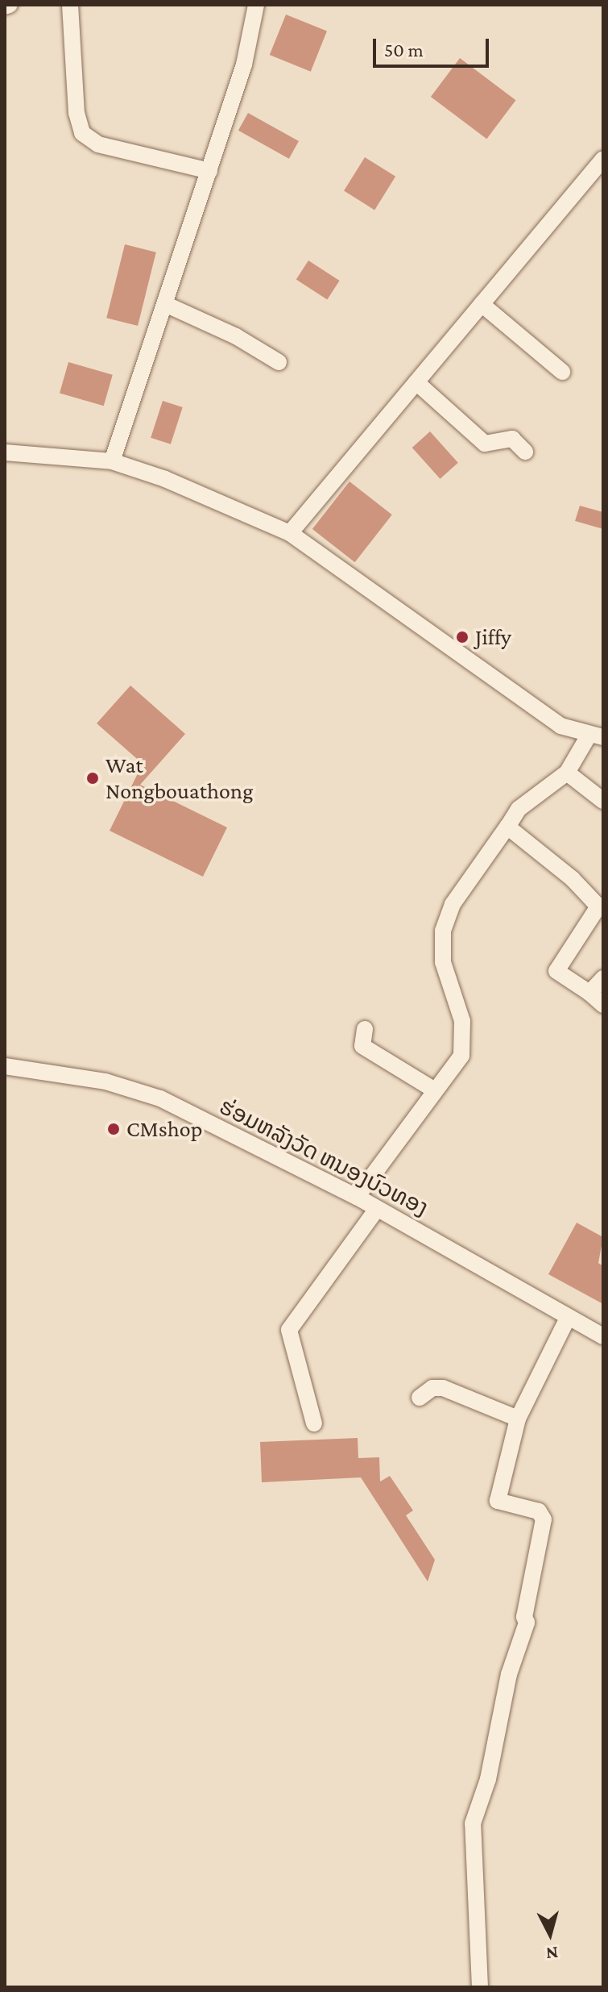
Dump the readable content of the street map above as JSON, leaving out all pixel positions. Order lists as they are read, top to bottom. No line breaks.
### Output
{"streets":{"street":["ຮ່ອມຫລັງວັດ ຫນອງບົວທອງ"]},"places":["Jiffy","Wat Nongbouathong","CMshop"],"scale_bar":"50 m","north":"bottom"}
